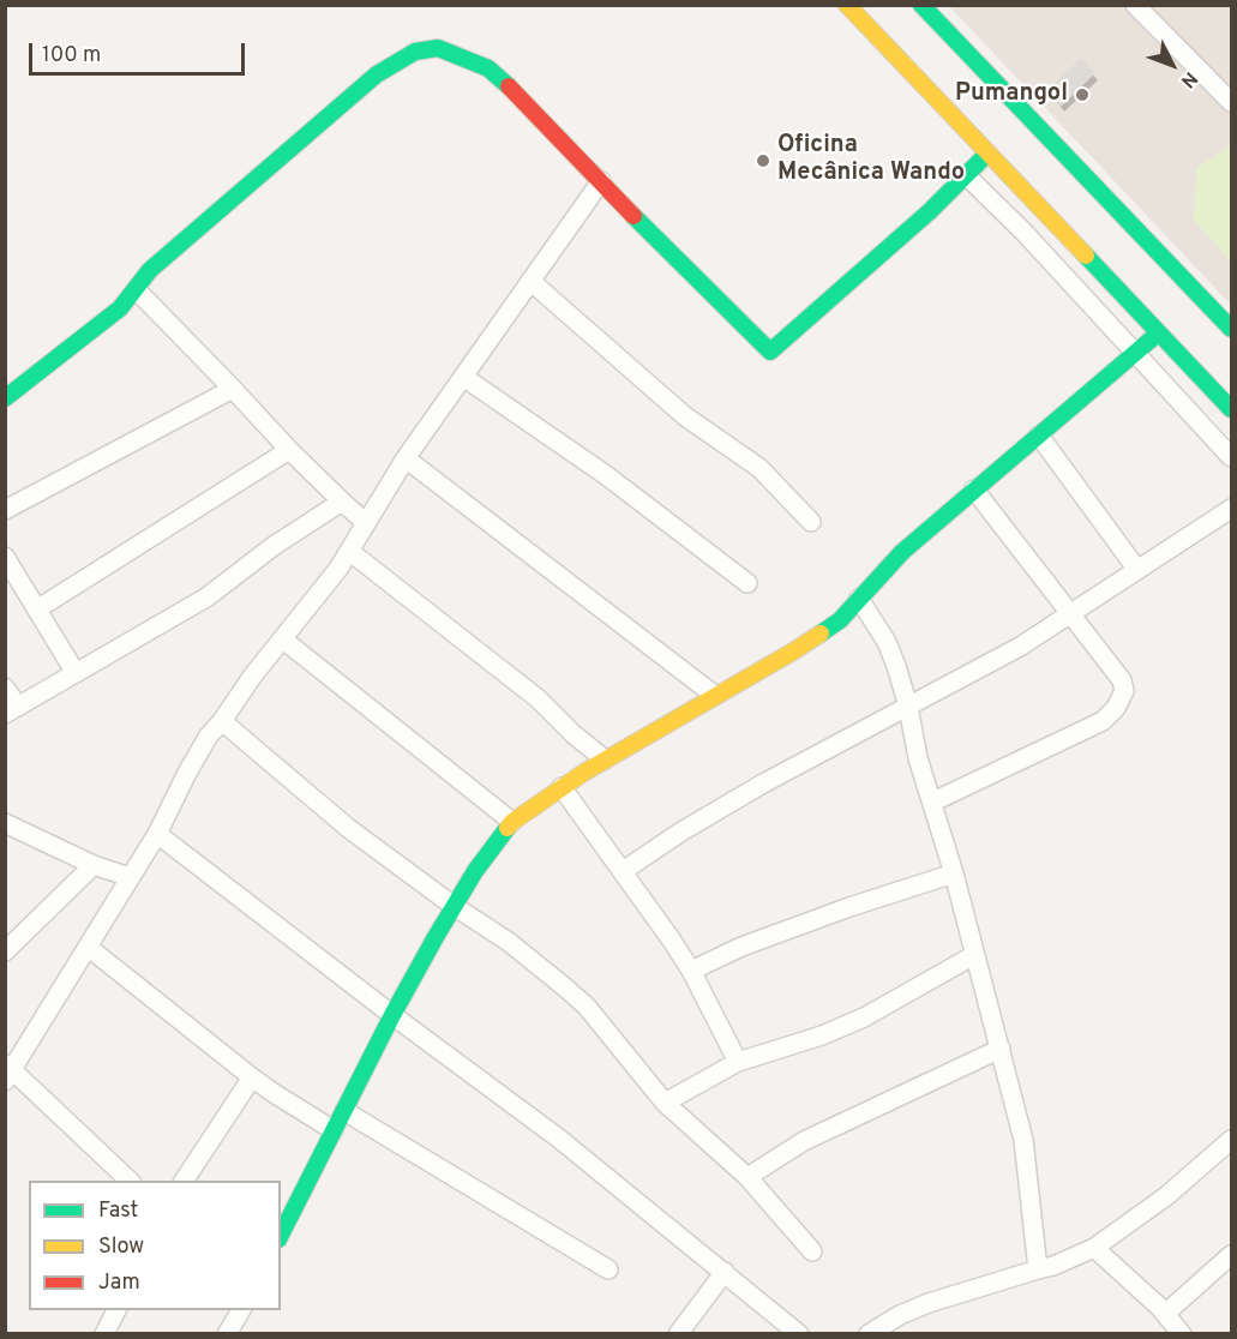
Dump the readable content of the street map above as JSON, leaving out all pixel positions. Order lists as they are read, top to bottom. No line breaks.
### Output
{"places":["Pumangol","Oficina Mecânica Wando"],"legend":["Fast","Slow","Jam"],"scale_bar":"100 m","north":"bottom right"}
